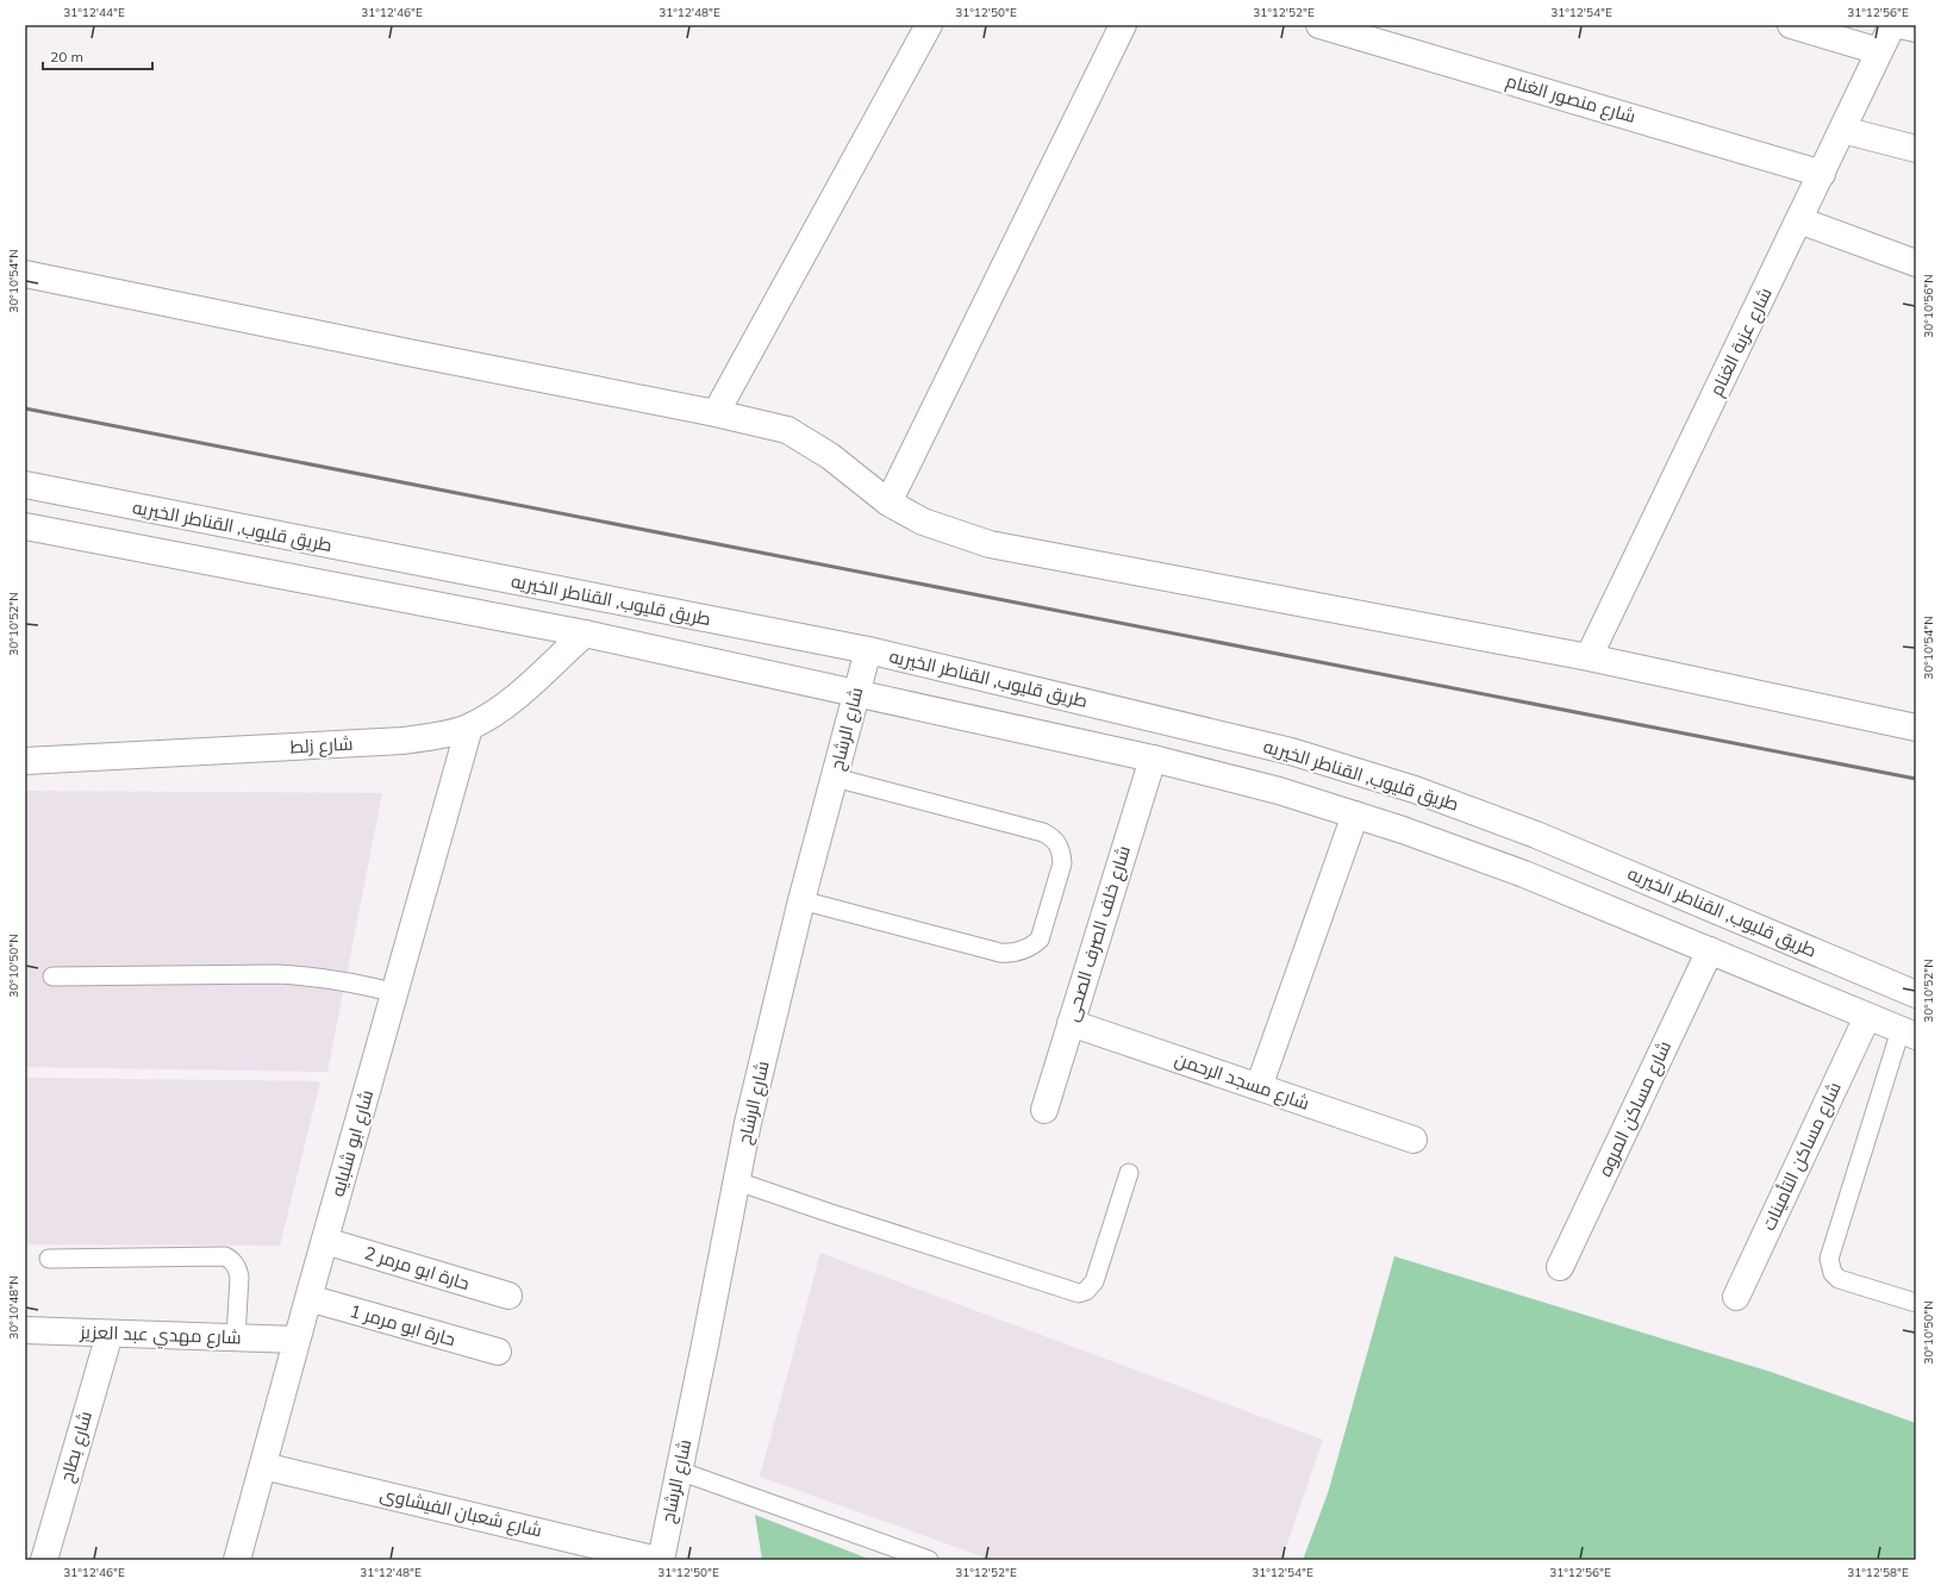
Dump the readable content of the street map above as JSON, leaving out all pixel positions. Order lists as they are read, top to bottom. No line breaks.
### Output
{"streets":{"street":["شارع منصور الغنام","شارع عزبة الغنام","طريق قليوب, القناطر الخيريه","شارع الرشاح","شارع زلط","شارع خلف الصرف الصحى","شارع مسجد الرحمن","شارع مساكن المروه","شارع ابو شلبايه","شارع مساكن التأمينات","حارة ابو مرمر 2","حارة ابو مرمر 1","شارع مهدي عبد العزيز","شارع بطاح","شارع شعبان الفيشاوى"]},"crossings":[["شارع منصور الغنام","شارع عزبة الغنام"],["طريق قليوب, القناطر الخيريه","شارع الرشاح"],["شارع الرشاح","شارع شعبان الفيشاوى"],["شارع زلط","شارع ابو شلبايه"],["شارع خلف الصرف الصحى","شارع مسجد الرحمن"],["شارع ابو شلبايه","حارة ابو مرمر 2"],["شارع ابو شلبايه","حارة ابو مرمر 1"],["شارع ابو شلبايه","شارع مهدي عبد العزيز"],["شارع ابو شلبايه","شارع شعبان الفيشاوى"],["شارع مهدي عبد العزيز","شارع بطاح"]],"scale_bar":"20 m","coordinates":["31°12'44\"E","31°12'46\"E","31°12'48\"E","31°12'50\"E","31°12'52\"E","31°12'54\"E","31°12'56\"E","30°10'54\"N","30°10'56\"N","30°10'52\"N","30°10'50\"N","30°10'48\"N","31°12'58\"E"]}
